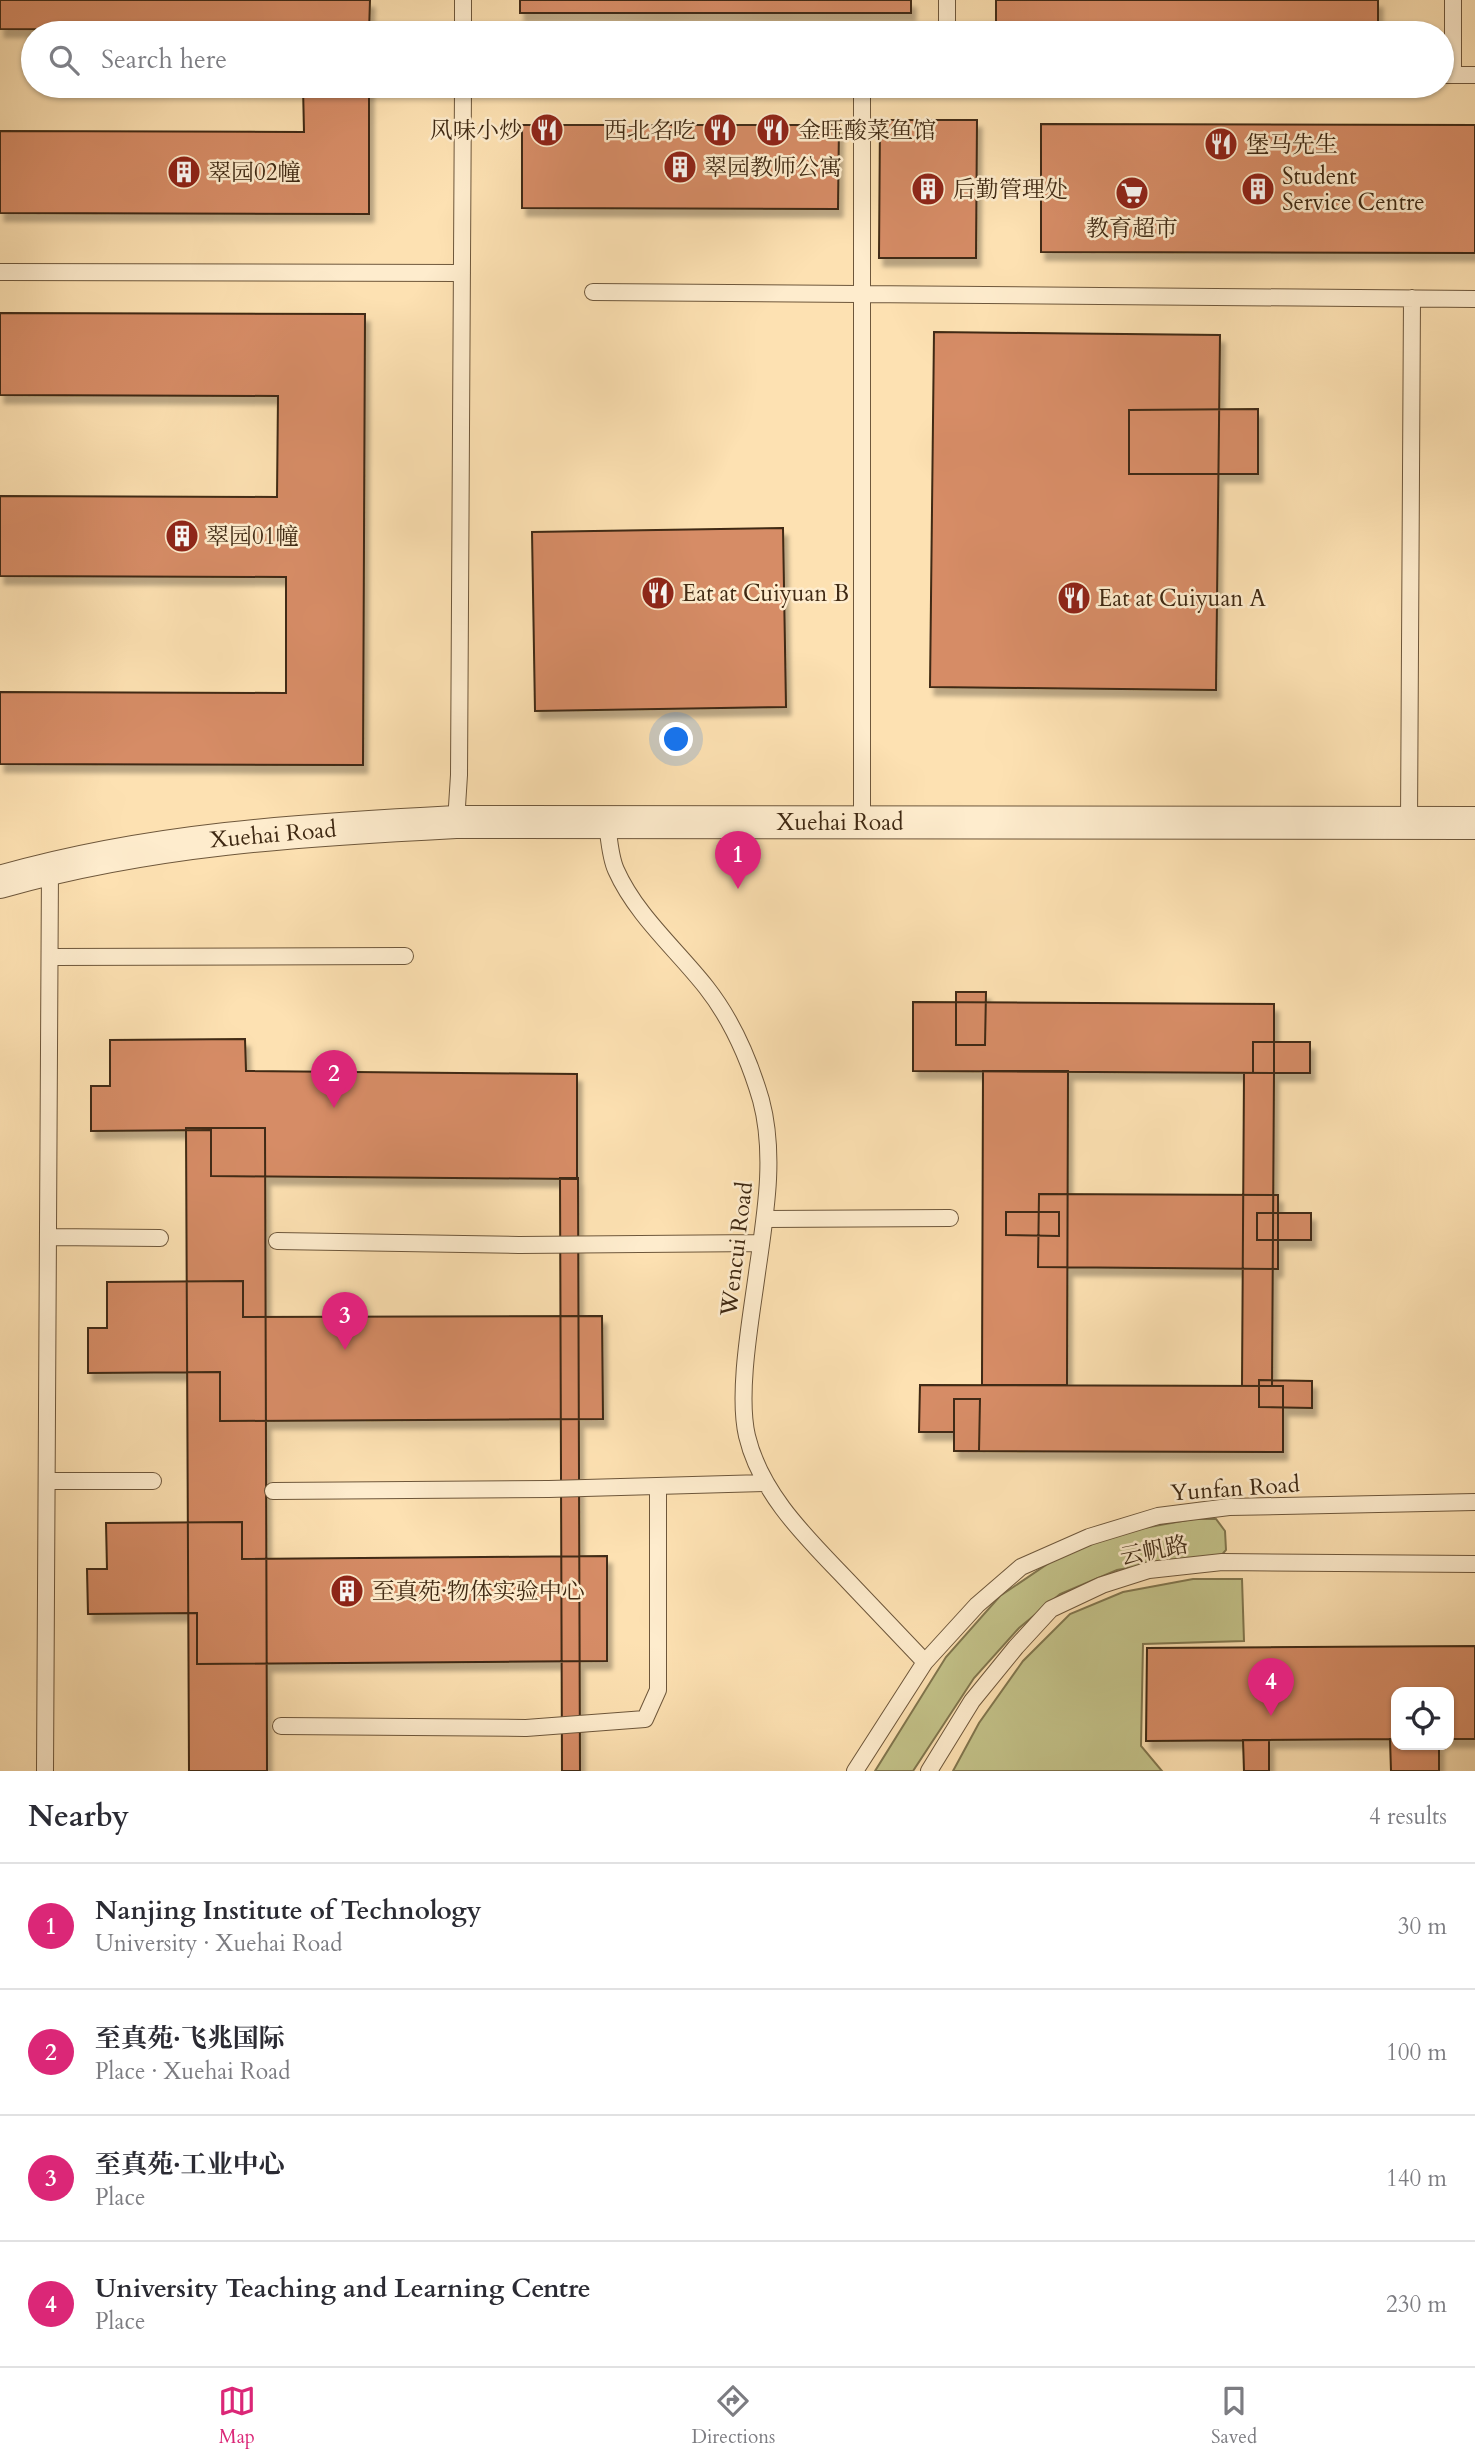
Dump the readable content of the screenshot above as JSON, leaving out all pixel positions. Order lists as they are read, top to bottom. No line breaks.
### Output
{"streets":{"street":["Xuehai Road"],"lane":["Wencui Road","Yunfan Road","云帆路"]},"crossings":[["Xuehai Road","Wencui Road"],["Wencui Road","Yunfan Road"]],"places":{"restaurant":["风味小炒","西北名吃","金旺酸菜鱼馆","堡马先生","Eat at Cuiyuan B","Eat at Cuiyuan A"],"building":["翠园教师公寓","翠园02幢","后勤管理处","Student Service Centre","翠园01幢","至真苑·物体实验中心"],"supermarket":["教育超市"]},"page":{"search":"Search here","pins":["1","2","3","4"],"heading":["Nearby","4 results"],"list":[{"mark":"1","name":"Nanjing Institute of Technology","note":"University · Xuehai Road","value":"30 m"},{"mark":"2","name":"至真苑·飞兆国际","note":"Place · Xuehai Road","value":"100 m"},{"mark":"3","name":"至真苑·工业中心","note":"Place","value":"140 m"},{"mark":"4","name":"University Teaching and Learning Centre","note":"Place","value":"230 m"}],"nav":["Map","Directions","Saved"]}}
